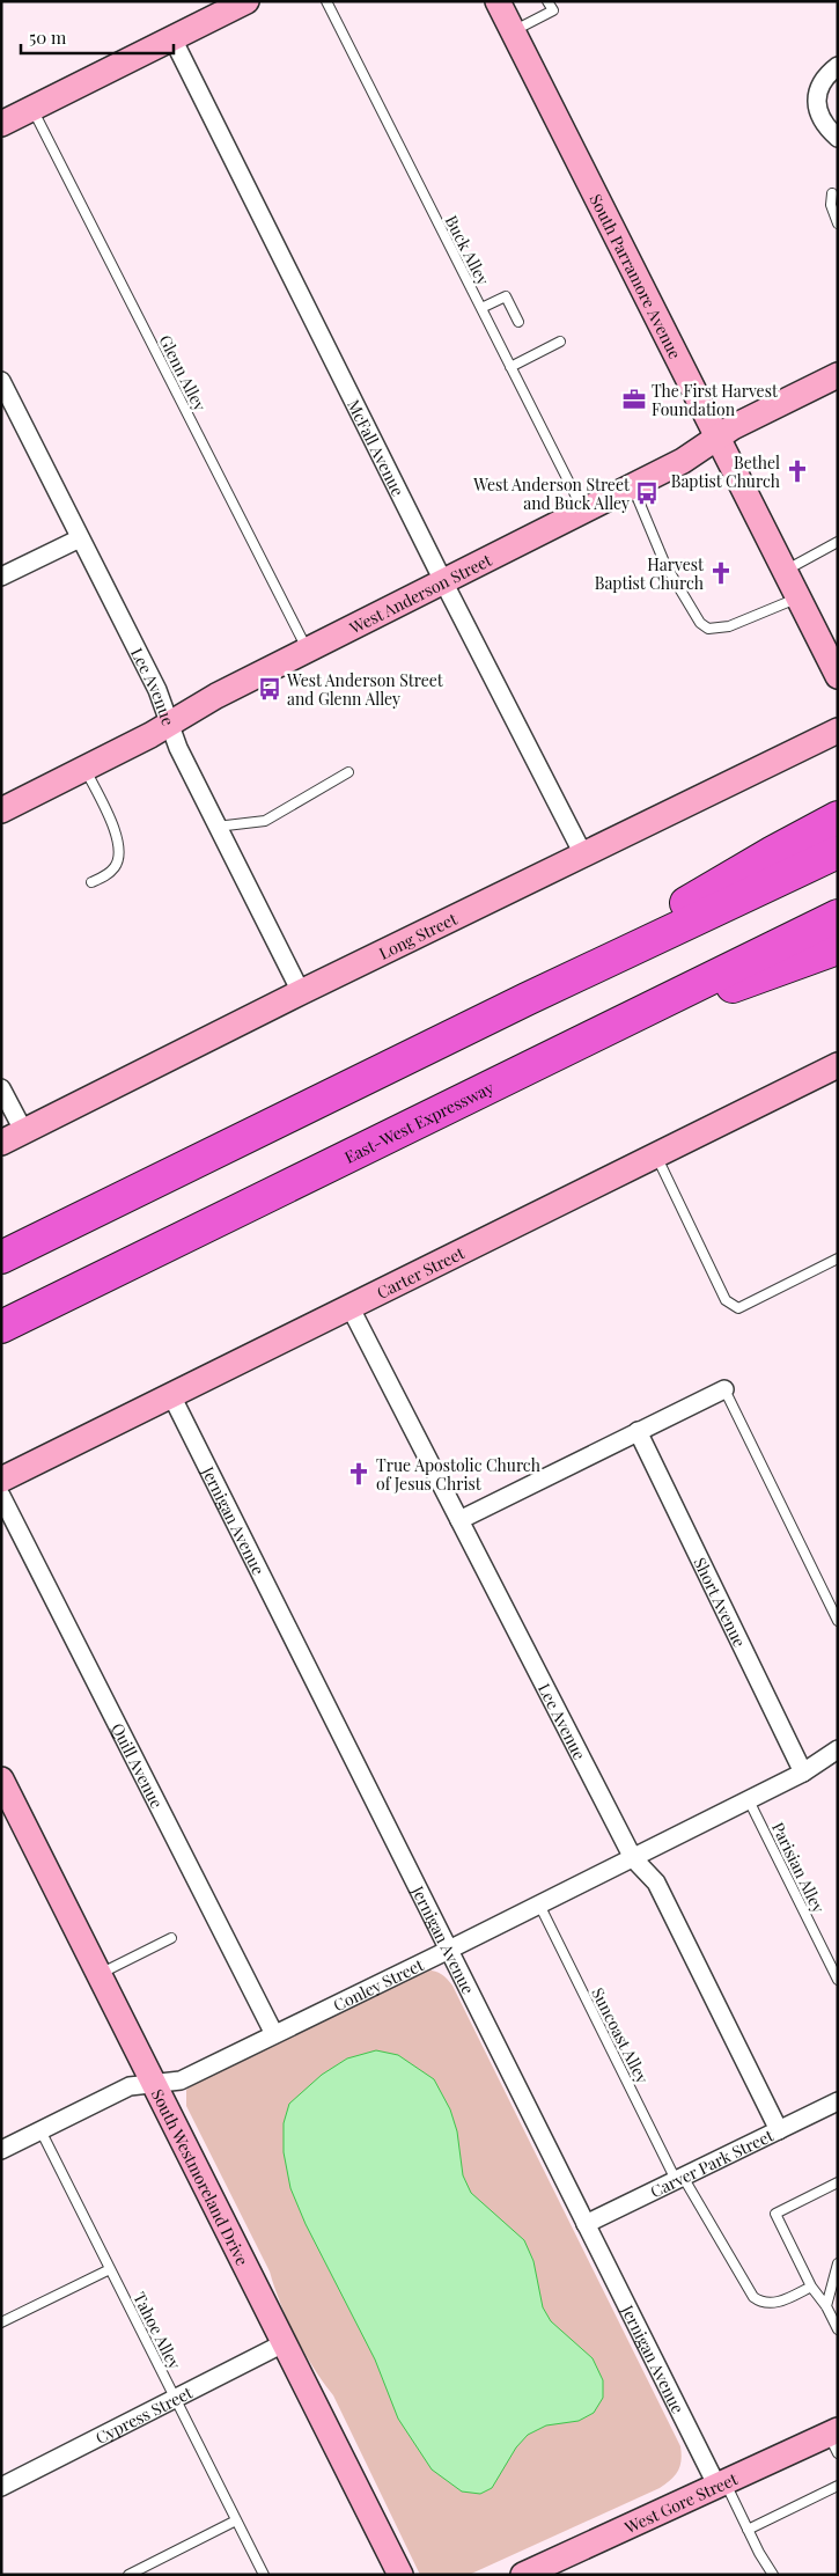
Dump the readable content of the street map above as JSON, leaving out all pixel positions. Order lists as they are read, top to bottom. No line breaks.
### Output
{"streets":{"highway":["East-West Expressway"],"street":["South Parramore Avenue","McFall Avenue","West Anderson Street","Lee Avenue","Long Street","Carter Street","Jernigan Avenue","Short Avenue","Quill Avenue","Conley Street","Carver Park Street","South Westmoreland Drive","Cypress Street","West Gore Street"],"lane":["Buck Alley","Glenn Alley","Parisian Alley","Suncoast Alley","Tahoe Alley"]},"crossings":[["Buck Alley","West Anderson Street"],["South Parramore Avenue","West Anderson Street"],["Glenn Alley","West Anderson Street"],["McFall Avenue","West Anderson Street"],["McFall Avenue","Long Street"],["West Anderson Street","Lee Avenue"],["Lee Avenue","Long Street"],["Lee Avenue","Carter Street"],["Lee Avenue","Conley Street"],["Lee Avenue","Carver Park Street"],["Carter Street","Jernigan Avenue"],["Jernigan Avenue","Conley Street"],["Jernigan Avenue","Carver Park Street"],["Jernigan Avenue","West Gore Street"],["Short Avenue","Conley Street"],["Quill Avenue","Conley Street"],["Parisian Alley","Conley Street"],["Conley Street","Suncoast Alley"],["Conley Street","South Westmoreland Drive"],["Conley Street","Tahoe Alley"],["Suncoast Alley","Carver Park Street"],["South Westmoreland Drive","Cypress Street"],["Tahoe Alley","Cypress Street"]],"places":{"office":["The First Harvest Foundation"],"church":["Bethel Baptist Church","Harvest Baptist Church","True Apostolic Church of Jesus Christ"],"bus stop":["West Anderson Street and Buck Alley","West Anderson Street and Glenn Alley"]},"scale_bar":"50 m"}
